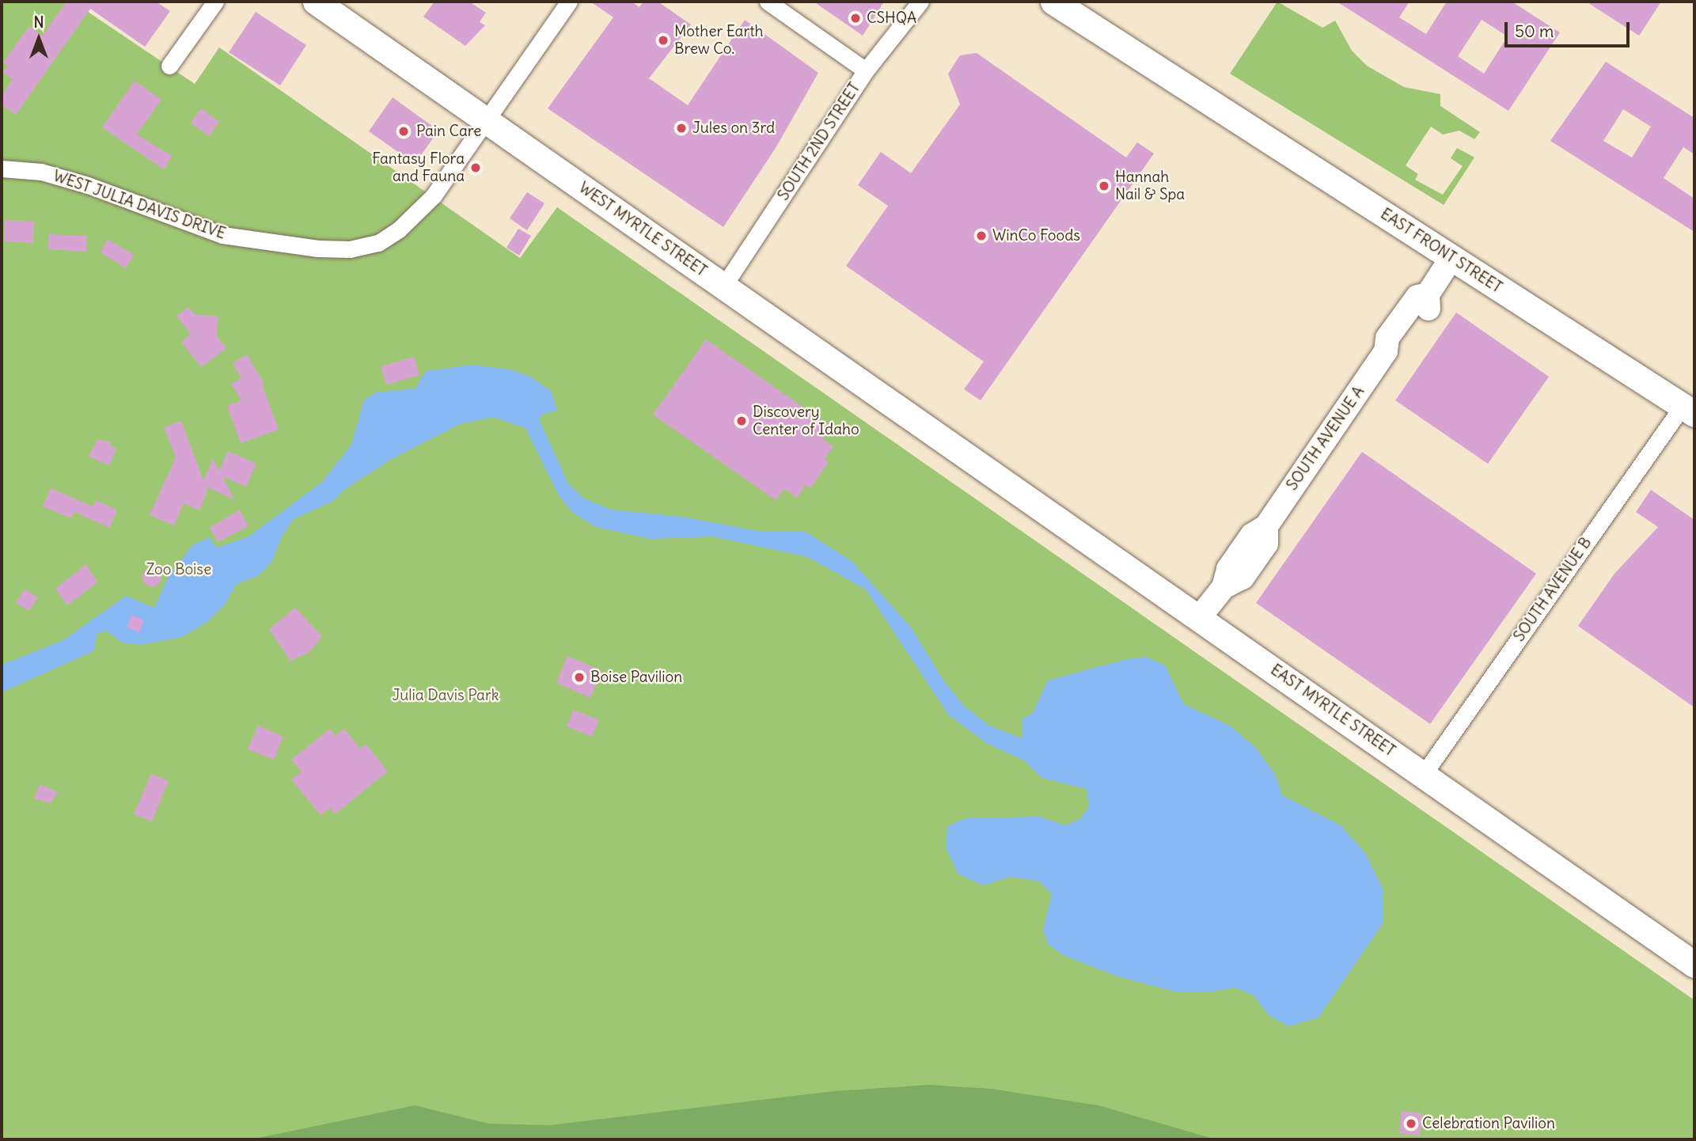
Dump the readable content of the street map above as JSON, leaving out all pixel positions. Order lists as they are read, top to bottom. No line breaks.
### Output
{"streets":{"main road":["WEST MYRTLE STREET","EAST FRONT STREET","EAST MYRTLE STREET"],"street":["SOUTH 2ND STREET","WEST JULIA DAVIS DRIVE","SOUTH AVENUE A","SOUTH AVENUE B"]},"crossings":[["SOUTH 2ND STREET","WEST MYRTLE STREET"],["WEST JULIA DAVIS DRIVE","WEST MYRTLE STREET"],["WEST MYRTLE STREET","EAST MYRTLE STREET"],["EAST FRONT STREET","SOUTH AVENUE A"],["EAST FRONT STREET","SOUTH AVENUE B"],["SOUTH AVENUE A","EAST MYRTLE STREET"],["SOUTH AVENUE B","EAST MYRTLE STREET"]],"parks":["Zoo Boise","Julia Davis Park"],"places":["CSHQA","Mother Earth Brew Co.","Jules on 3rd","Pain Care","Fantasy Flora and Fauna","Hannah Nail & Spa","WinCo Foods","Discovery Center of Idaho","Boise Pavilion","Celebration Pavilion"],"scale_bar":"50 m","north":"top"}
